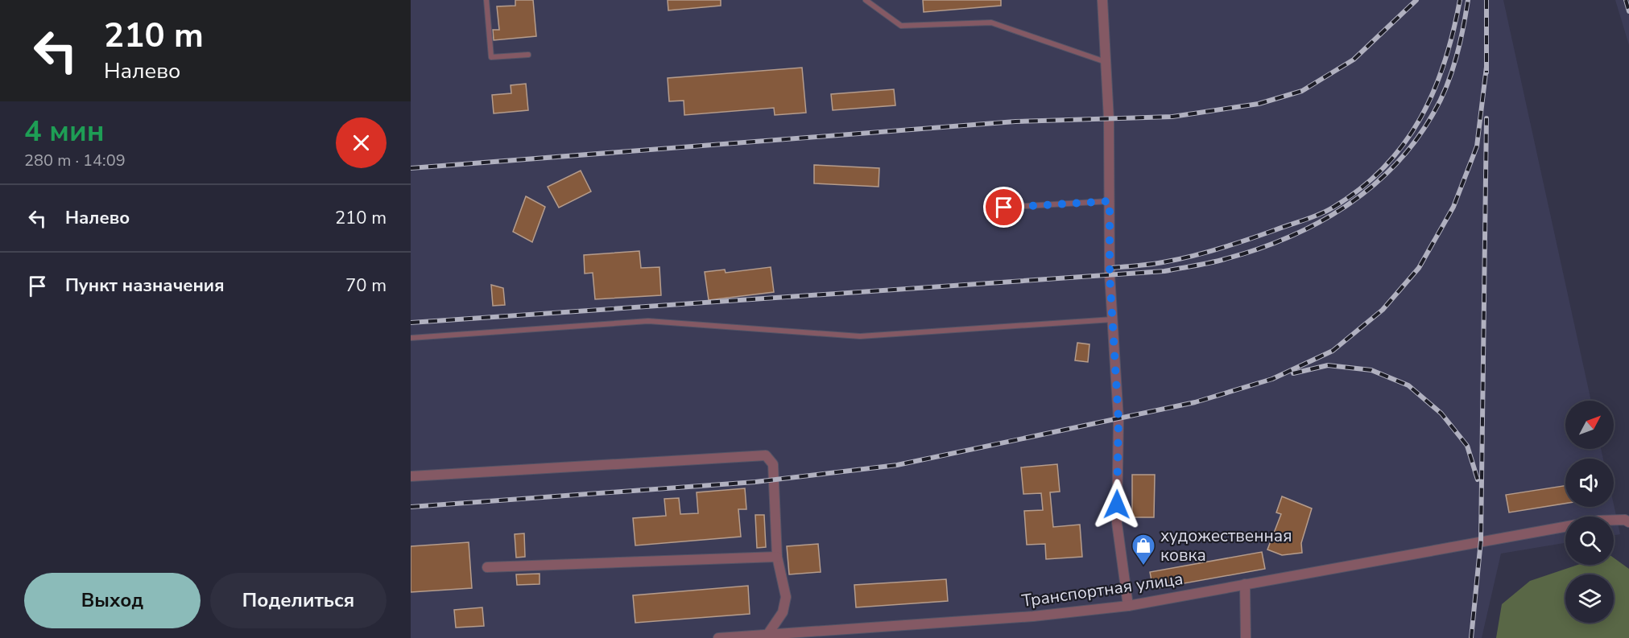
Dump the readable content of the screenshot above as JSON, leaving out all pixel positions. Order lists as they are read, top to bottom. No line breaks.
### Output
{"streets":{"street":["Транспортная улица"]},"places":{"shop":["художественная ковка"]},"north":"top right","page":{"turn":["210 m","Налево"],"heading":["4 мин","280 m · 14:09"],"list":[{"name":"Налево","value":"210 m"},{"name":"Пункт назначения","value":"70 m"}],"buttons":["Выход","Поделиться"]}}
